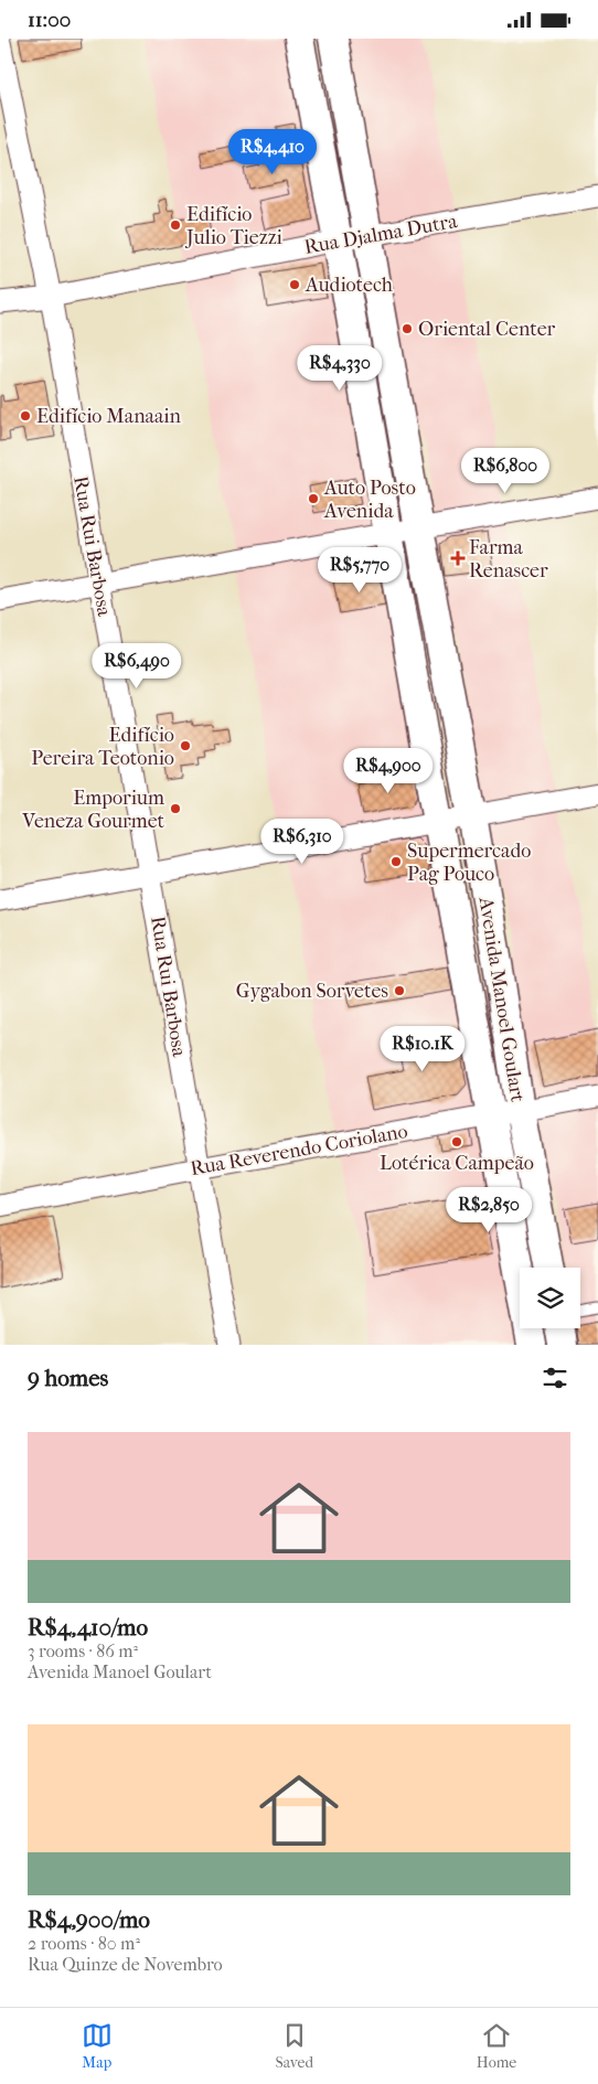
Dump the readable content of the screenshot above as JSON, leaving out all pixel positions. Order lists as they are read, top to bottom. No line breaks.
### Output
{"streets":{"main road":["Avenida Manoel Goulart"],"street":["Rua Djalma Dutra","Rua Rui Barbosa","Rua Reverendo Coriolano"]},"crossings":[["Rua Djalma Dutra","Rua Rui Barbosa"],["Rua Djalma Dutra","Avenida Manoel Goulart"],["Rua Rui Barbosa","Rua Reverendo Coriolano"],["Avenida Manoel Goulart","Rua Reverendo Coriolano"]],"places":{"other":["Edifício Julio Tiezzi","Audiotech","Oriental Center","Edifício Manaain","Auto Posto Avenida","Edifício Pereira Teotonio","Emporium Veneza Gourmet","Supermercado Pag Pouco","Gygabon Sorvetes","Lotérica Campeão"],"health":["Farma Renascer"]},"page":{"status":"11:00","price":["R$4,410","R$4,330","R$6,800","R$5,770","R$6,490","R$4,900","R$6,310","R$10.1K","R$2,850"],"heading":"9 homes","list":[{"name":"R$4,410/mo","note":"3 rooms · 86 m² · Avenida Manoel Goulart"},{"name":"R$4,900/mo","note":"2 rooms · 80 m² · Rua Quinze de Novembro"}],"tabs":["Map","Saved","Home"]}}
